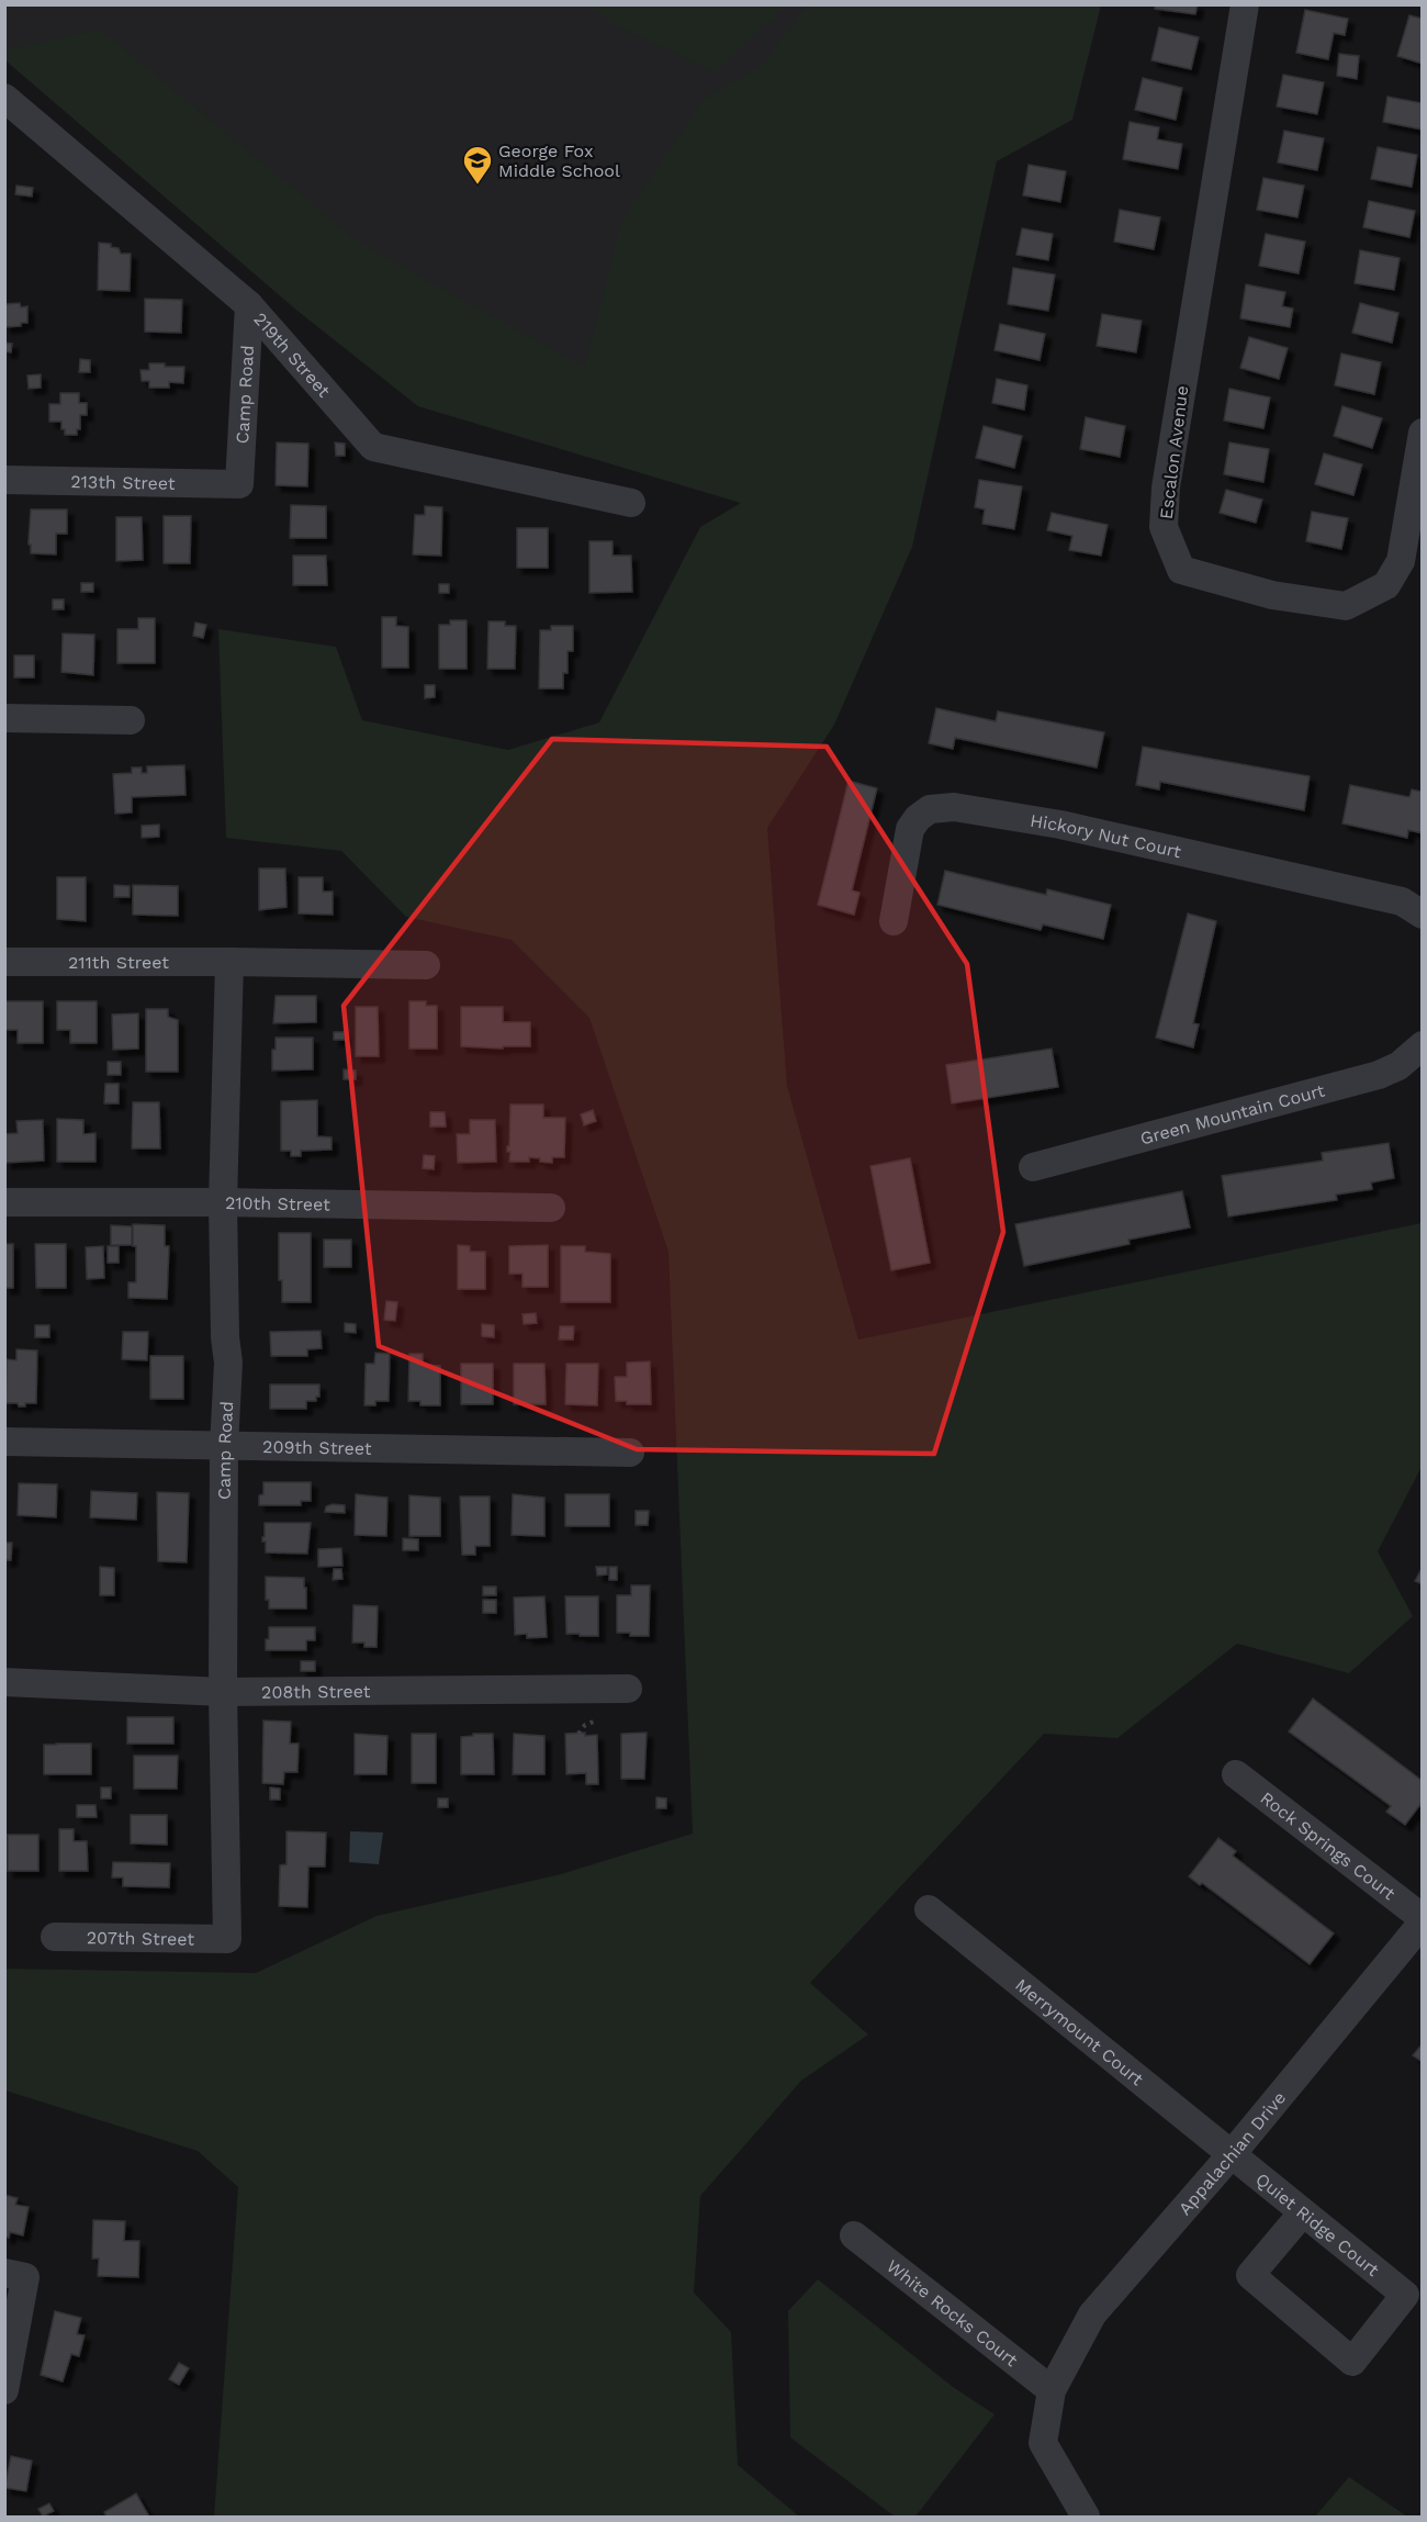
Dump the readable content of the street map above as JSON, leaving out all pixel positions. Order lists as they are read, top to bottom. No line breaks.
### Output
{"streets":{"street":["219th Street","Camp Road","Escalon Avenue","213th Street","Hickory Nut Court","211th Street","Green Mountain Court","210th Street","209th Street","208th Street","Rock Springs Court","207th Street","Merrymount Court","Appalachian Drive","Quiet Ridge Court","White Rocks Court"]},"crossings":[["219th Street","Camp Road"],["Camp Road","213th Street"],["Camp Road","211th Street"],["Camp Road","210th Street"],["Camp Road","209th Street"],["Camp Road","208th Street"],["Camp Road","207th Street"],["Rock Springs Court","Appalachian Drive"],["Merrymount Court","Appalachian Drive"],["Merrymount Court","Quiet Ridge Court"],["Appalachian Drive","Quiet Ridge Court"],["Appalachian Drive","White Rocks Court"]],"places":{"school or university":["George Fox Middle School"]}}
